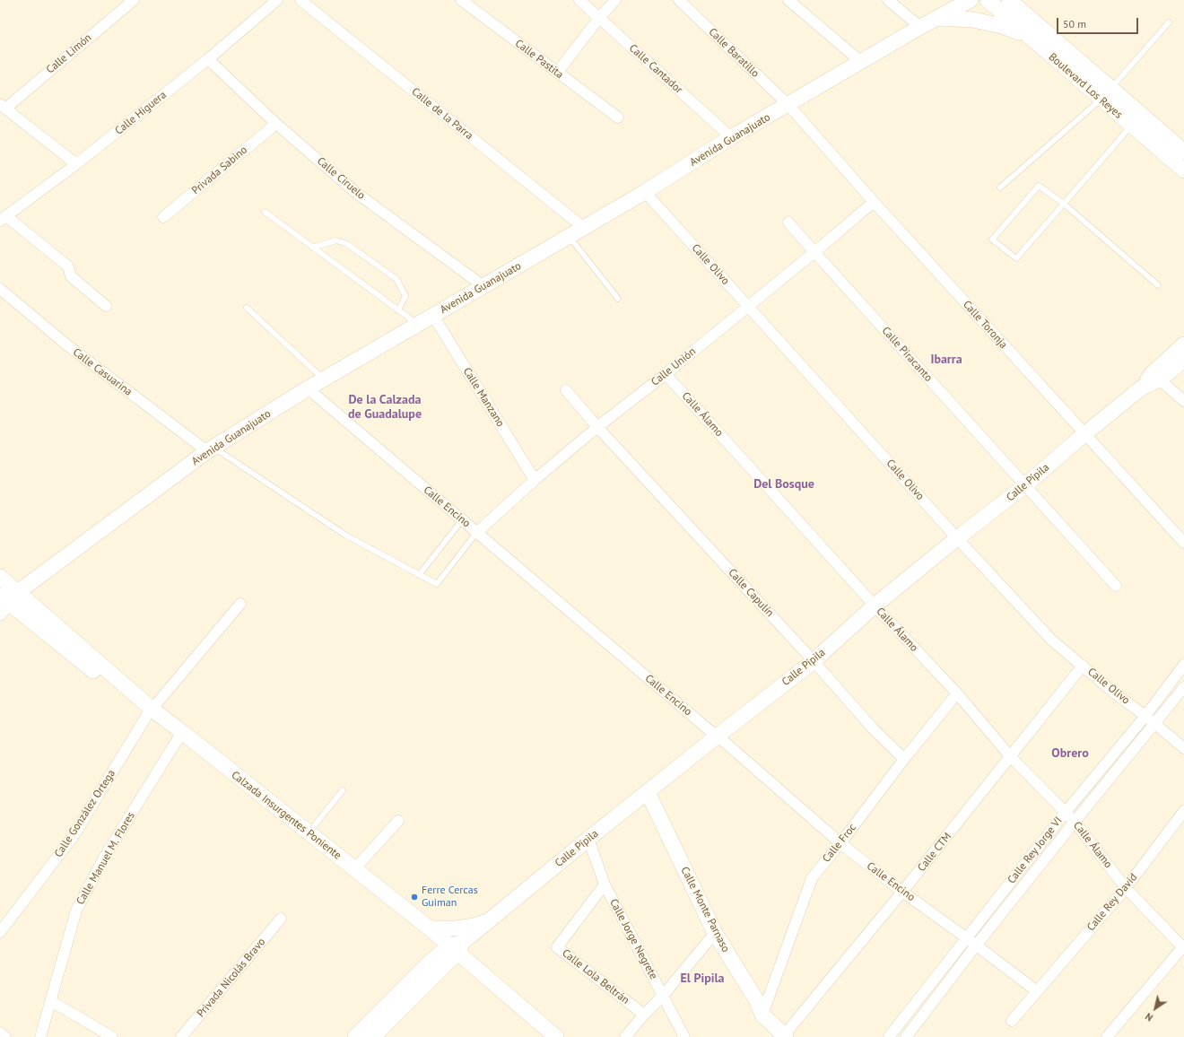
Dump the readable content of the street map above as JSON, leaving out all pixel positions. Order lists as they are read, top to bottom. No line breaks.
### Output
{"streets":{"street":["Calle Baratillo","Calle Limón","Calle Pastita","Calle Cantador","Boulevard Los Reyes","Calle Higuera","Calle de la Parra","Avenida Guanajuato","Privada Sabino","Calle Ciruelo","Calle Olivo","Calle Toronja","Calle Piracanto","Calle Unión","Calle Casuarina","Calle Manzano","Calle Álamo","Calle Pípila","Calle Encino","Calle Capulín","Calle González Ortega","Calzada Insurgentes Poniente","Calle Froc","Calle Rey Jorge VI","Calle CTM","Calle Manuel M. Flores","Calle Rey David","Calle Monte Parnaso","Calle Jorge Negrete","Calle Lola Beltrán","Privada Nicolás Bravo"]},"crossings":[["Calle Baratillo","Avenida Guanajuato"],["Calle Baratillo","Calle Toronja"],["Calle Cantador","Avenida Guanajuato"],["Calle Higuera","Calle Ciruelo"],["Calle de la Parra","Avenida Guanajuato"],["Avenida Guanajuato","Calle Ciruelo"],["Avenida Guanajuato","Calle Olivo"],["Avenida Guanajuato","Calle Toronja"],["Avenida Guanajuato","Calle Casuarina"],["Avenida Guanajuato","Calle Manzano"],["Avenida Guanajuato","Calle Encino"],["Avenida Guanajuato","Calzada Insurgentes Poniente"],["Privada Sabino","Calle Ciruelo"],["Calle Olivo","Calle Unión"],["Calle Olivo","Calle Pípila"],["Calle Olivo","Calle Rey Jorge VI"],["Calle Olivo","Calle CTM"],["Calle Toronja","Calle Unión"],["Calle Toronja","Calle Pípila"],["Calle Piracanto","Calle Unión"],["Calle Piracanto","Calle Pípila"],["Calle Unión","Calle Manzano"],["Calle Unión","Calle Álamo"],["Calle Unión","Calle Encino"],["Calle Unión","Calle Capulín"],["Calle Álamo","Calle Pípila"],["Calle Álamo","Calle Froc"],["Calle Álamo","Calle Rey Jorge VI"],["Calle Álamo","Calle CTM"],["Calle Álamo","Calle Rey David"],["Calle Pípila","Calle Encino"],["Calle Pípila","Calle Capulín"],["Calle Pípila","Calzada Insurgentes Poniente"],["Calle Pípila","Calle Monte Parnaso"],["Calle Pípila","Calle Jorge Negrete"],["Calle Encino","Calle Froc"],["Calle Encino","Calle Rey Jorge VI"],["Calle Encino","Calle CTM"],["Calle Encino","Calle Rey David"],["Calle Capulín","Calle Froc"],["Calle González Ortega","Calzada Insurgentes Poniente"],["Calzada Insurgentes Poniente","Calle Manuel M. Flores"],["Calle Froc","Calle Monte Parnaso"],["Calle CTM","Calle Monte Parnaso"],["Calle Jorge Negrete","Calle Lola Beltrán"]],"districts":["Ibarra","De la Calzada de Guadalupe","Del Bosque","Obrero","El Pipila"],"places":["Ferre Cercas Guiman"],"scale_bar":"50 m","north":"bottom left"}
